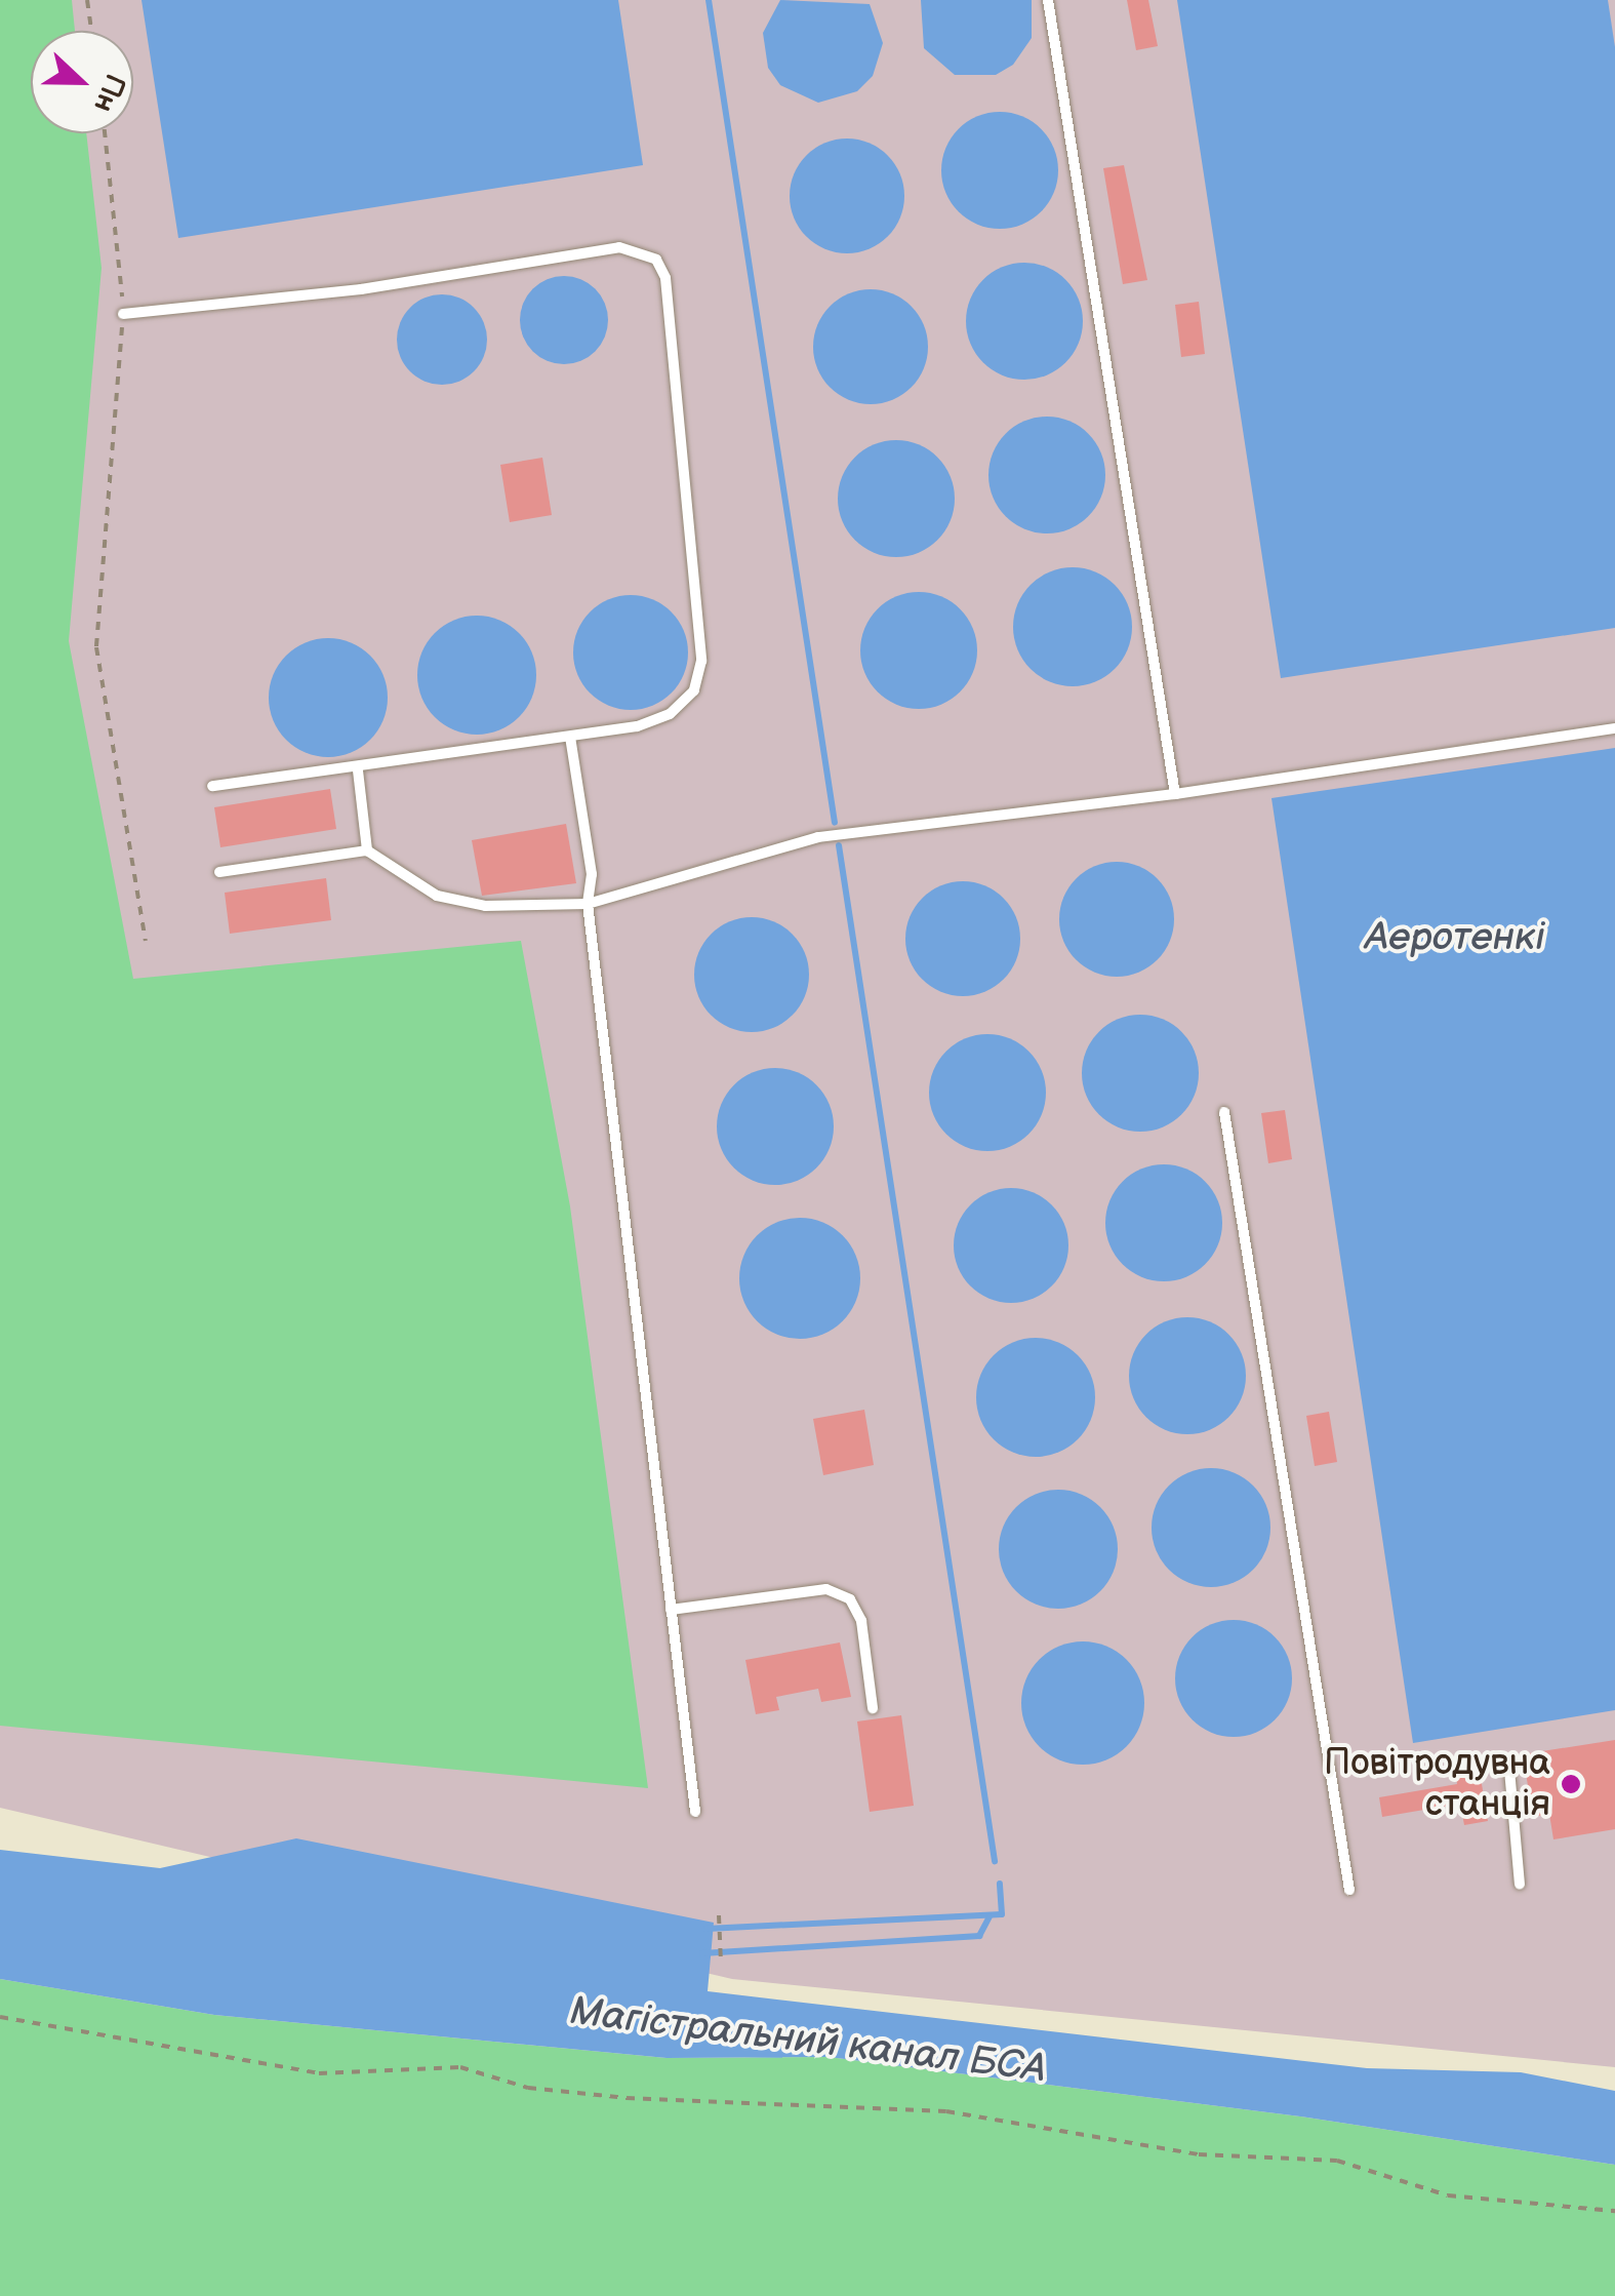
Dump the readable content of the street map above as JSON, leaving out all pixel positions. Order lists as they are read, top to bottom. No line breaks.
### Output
{"water":["Аеротенкі","Магістральний канал БСА"],"places":["Повітродувна станція"],"north":"right"}
